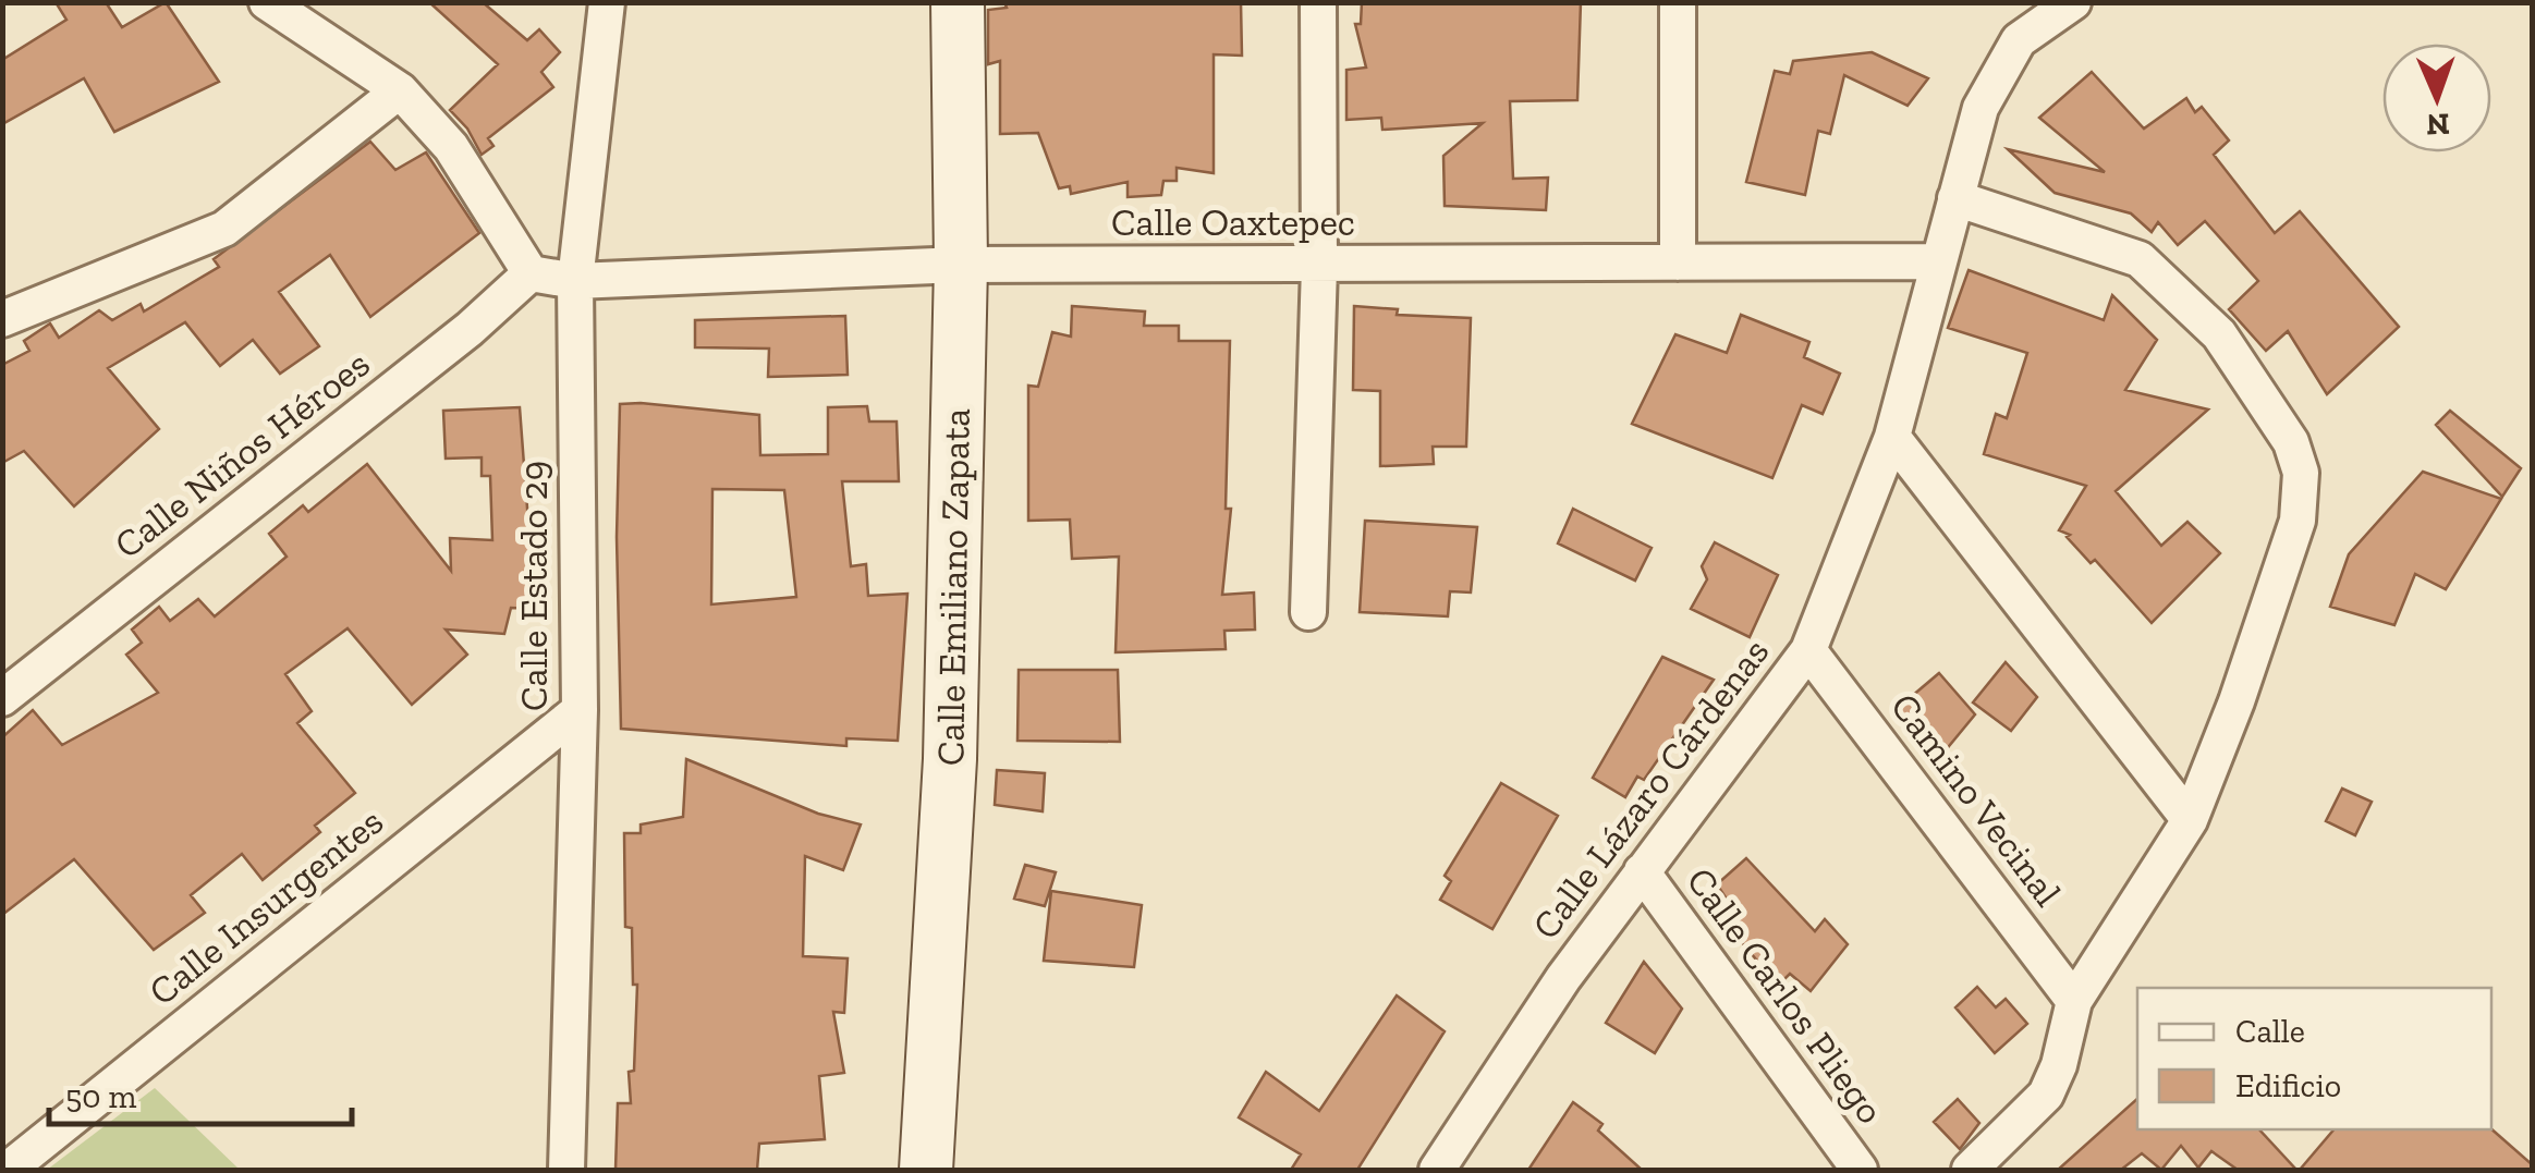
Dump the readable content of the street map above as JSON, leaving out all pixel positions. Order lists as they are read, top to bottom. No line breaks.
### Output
{"streets":{"street":["Calle Oaxtepec","Calle Niños Héroes","Calle Estado 29","Calle Emiliano Zapata","Calle Lázaro Cárdenas","Camino Vecinal","Calle Insurgentes","Calle Carlos Pliego"]},"crossings":[["Calle Oaxtepec","Calle Niños Héroes"],["Calle Oaxtepec","Calle Estado 29"],["Calle Oaxtepec","Calle Emiliano Zapata"],["Calle Oaxtepec","Calle Lázaro Cárdenas"],["Calle Estado 29","Calle Insurgentes"],["Calle Lázaro Cárdenas","Camino Vecinal"],["Calle Lázaro Cárdenas","Calle Carlos Pliego"]],"legend":["Calle","Edificio"],"scale_bar":"50 m","north":"bottom"}
